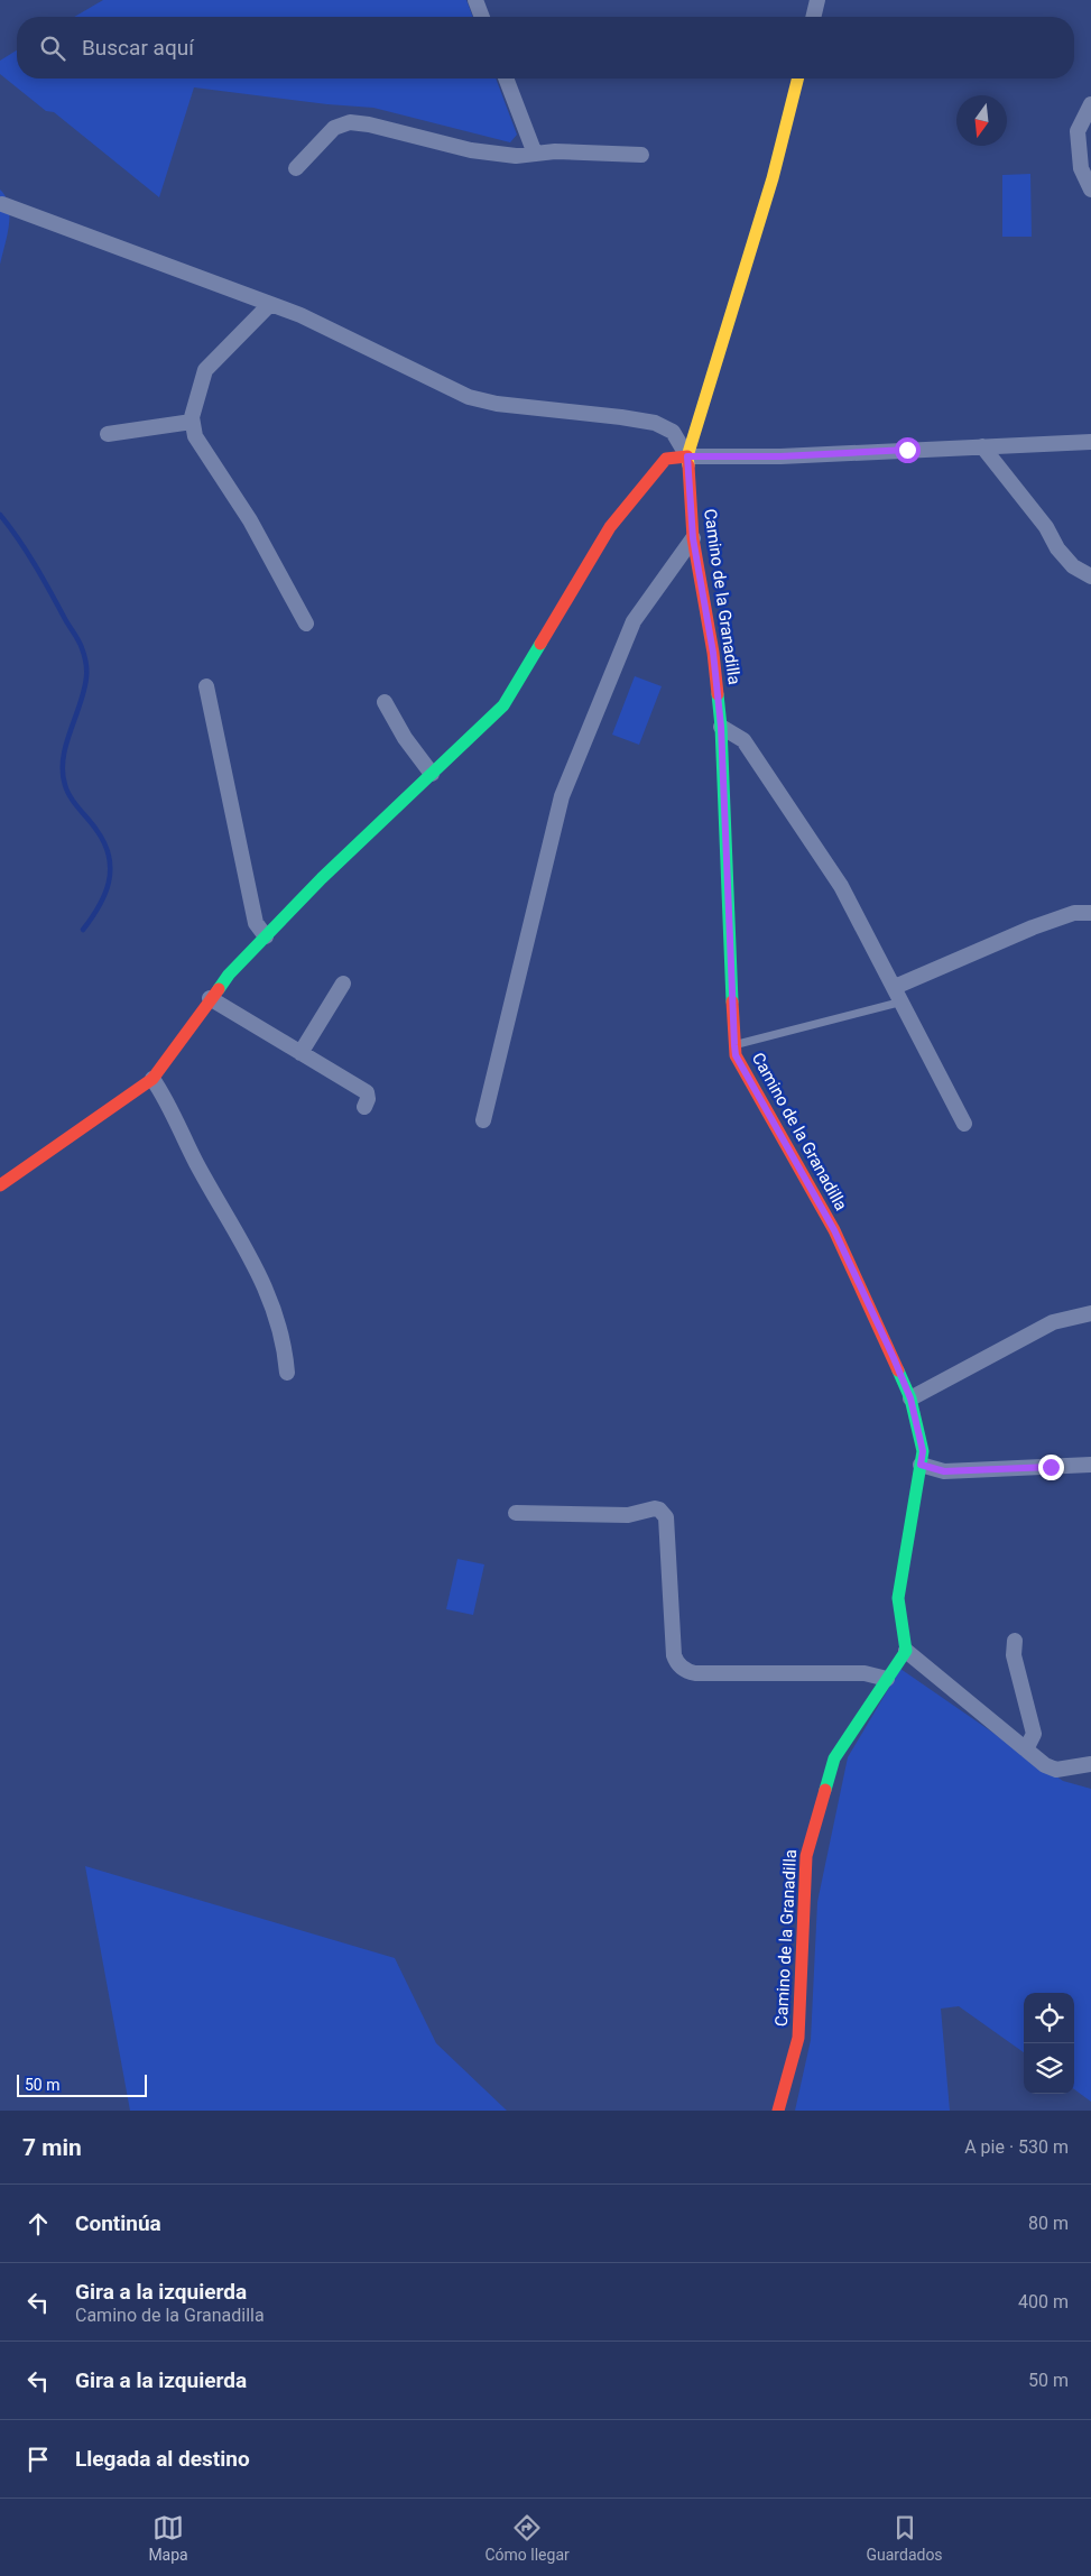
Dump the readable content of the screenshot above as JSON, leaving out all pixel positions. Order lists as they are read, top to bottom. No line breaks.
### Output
{"streets":{"street":["Camino de la Granadilla"]},"scale_bar":"50 m","north":"bottom","page":{"search":"Buscar aquí","scale":"50 m","heading":["7 min","A pie · 530 m"],"list":[["Continúa","80 m"],["Gira a la izquierda","Camino de la Granadilla","400 m"],["Gira a la izquierda","50 m"],"Llegada al destino"],"nav":["Mapa","Cómo llegar","Guardados"]}}
